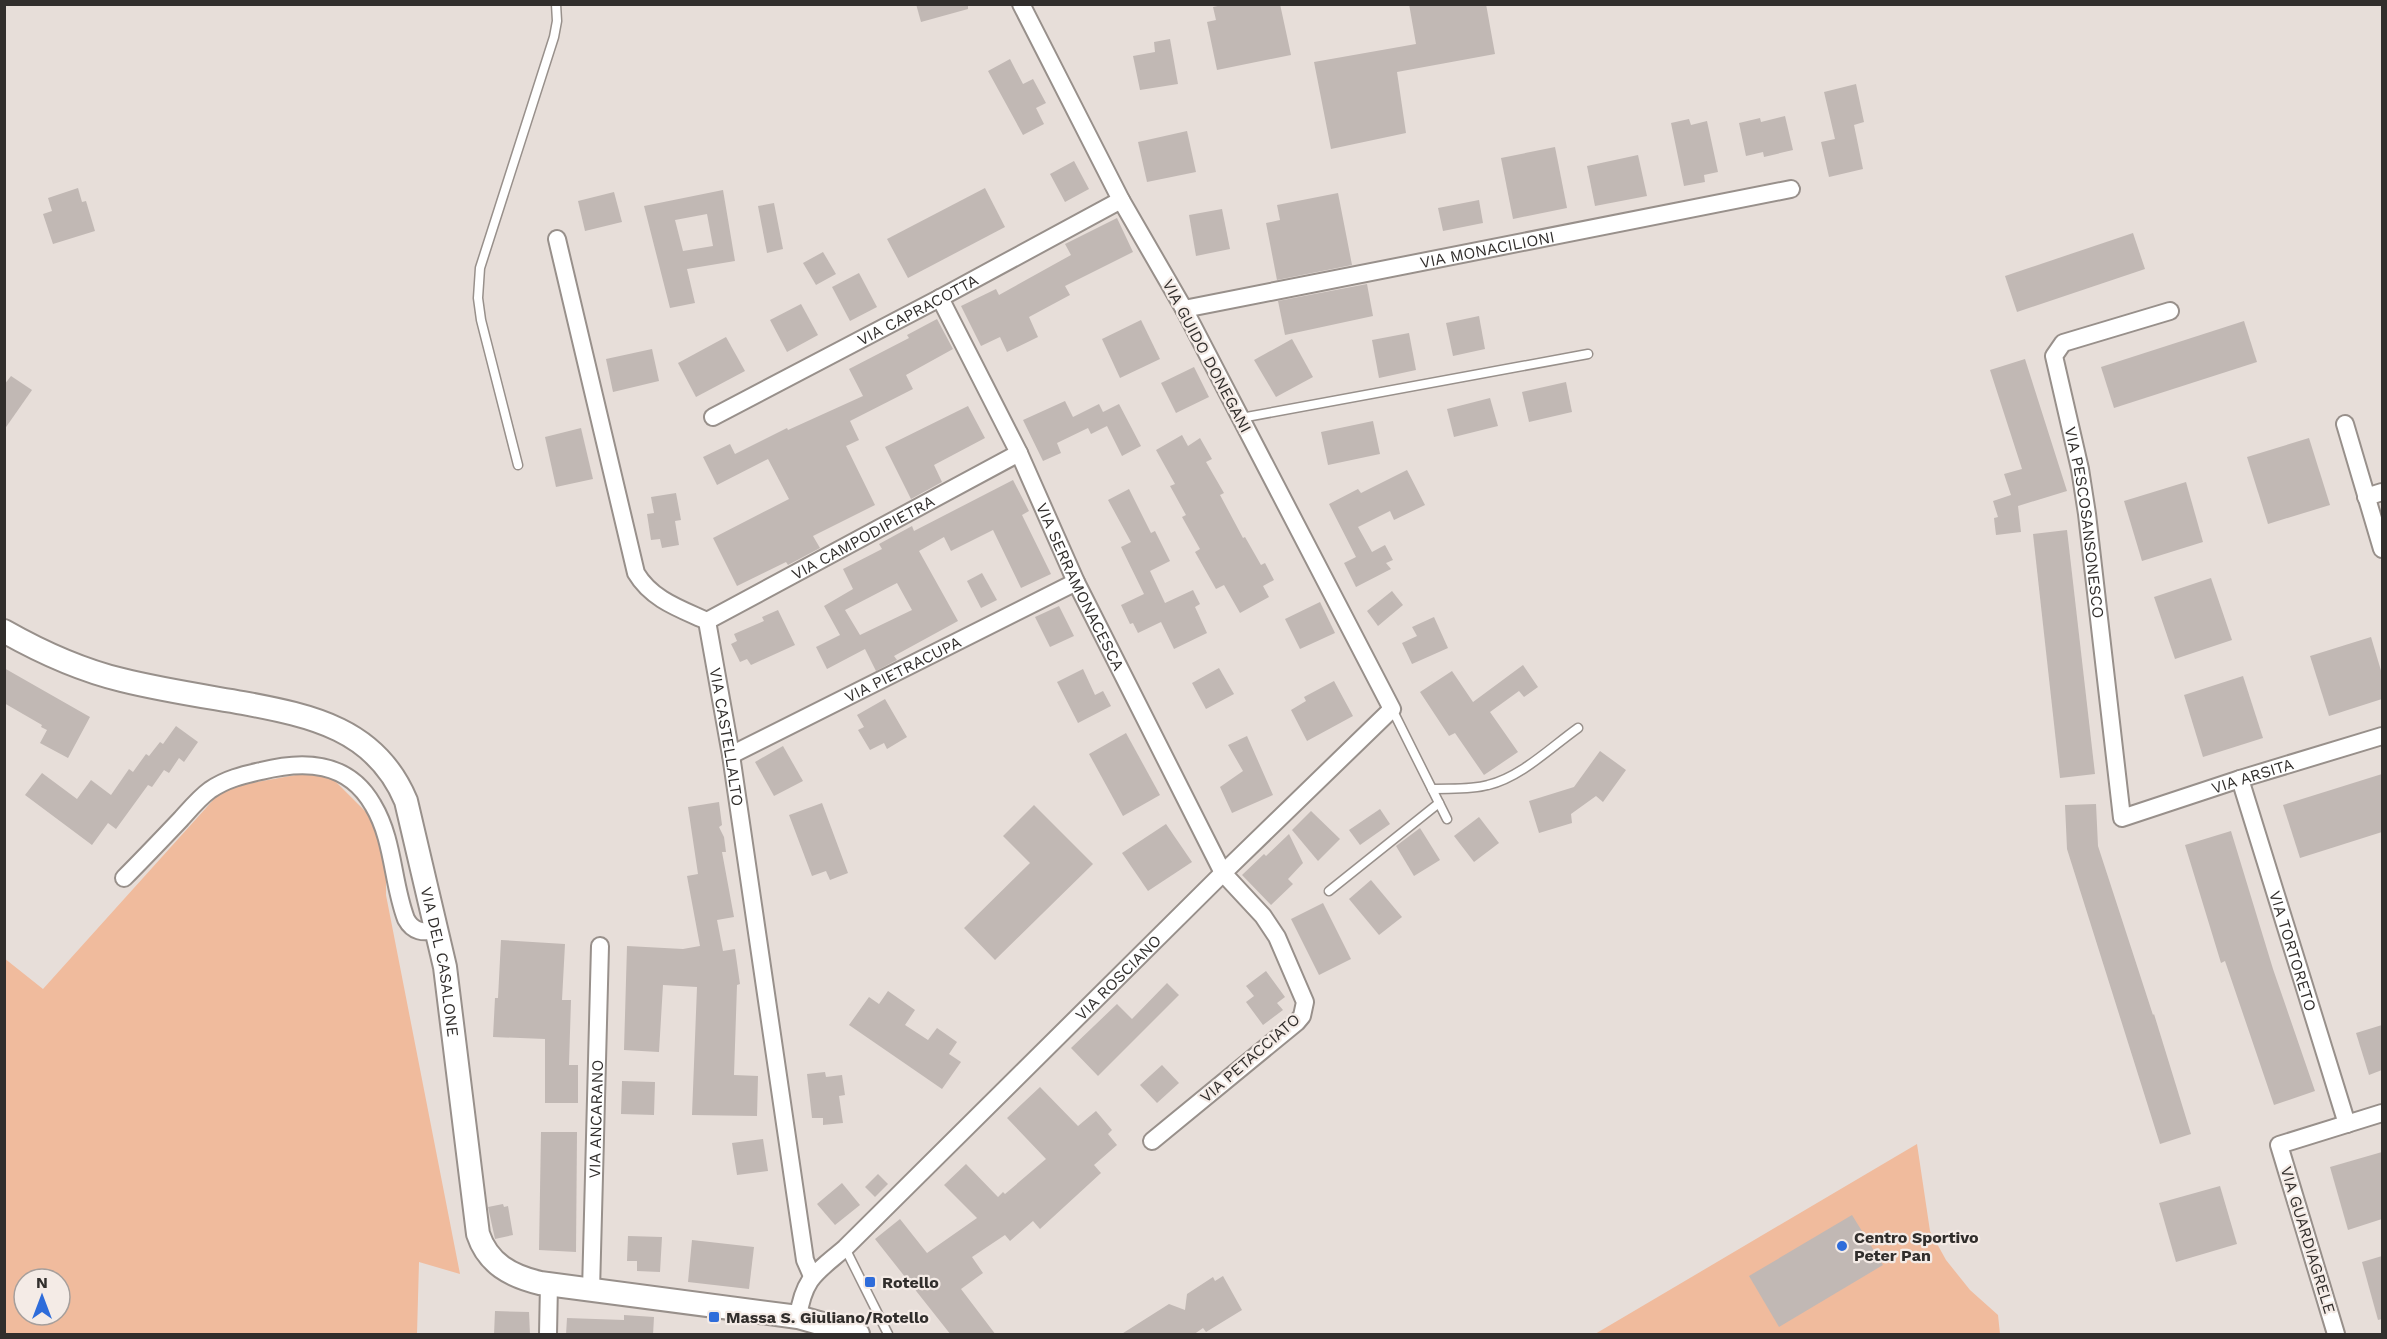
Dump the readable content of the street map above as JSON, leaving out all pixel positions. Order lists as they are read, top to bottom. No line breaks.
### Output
{"streets":{"street":["VIA MONACILIONI","VIA CAPRACOTTA","VIA GUIDO DONEGANI","VIA PESCOSANSONESCO","VIA CAMPODIPIETRA","VIA SERRAMONACESCA","VIA PIETRACUPA","VIA CASTELLALTO","VIA ARSITA","VIA TORTORETO","VIA DEL CASALONE","VIA ROSCIANO","VIA PETACCIATO","VIA ANCARANO","VIA GUARDIAGRELE"]},"crossings":[["VIA MONACILIONI","VIA GUIDO DONEGANI"],["VIA CAPRACOTTA","VIA GUIDO DONEGANI"],["VIA CAPRACOTTA","VIA SERRAMONACESCA"],["VIA GUIDO DONEGANI","VIA ROSCIANO"],["VIA PESCOSANSONESCO","VIA ARSITA"],["VIA CAMPODIPIETRA","VIA SERRAMONACESCA"],["VIA CAMPODIPIETRA","VIA CASTELLALTO"],["VIA SERRAMONACESCA","VIA PIETRACUPA"],["VIA SERRAMONACESCA","VIA ROSCIANO"],["VIA SERRAMONACESCA","VIA PETACCIATO"],["VIA PIETRACUPA","VIA CASTELLALTO"],["VIA CASTELLALTO","VIA ROSCIANO"],["VIA ARSITA","VIA TORTORETO"],["VIA TORTORETO","VIA GUARDIAGRELE"],["VIA DEL CASALONE","VIA ANCARANO"],["VIA ROSCIANO","VIA PETACCIATO"]],"places":{"other":["Centro Sportivo Peter Pan"],"transit":["Rotello","Massa S. Giuliano/Rotello"]},"north":"top"}
